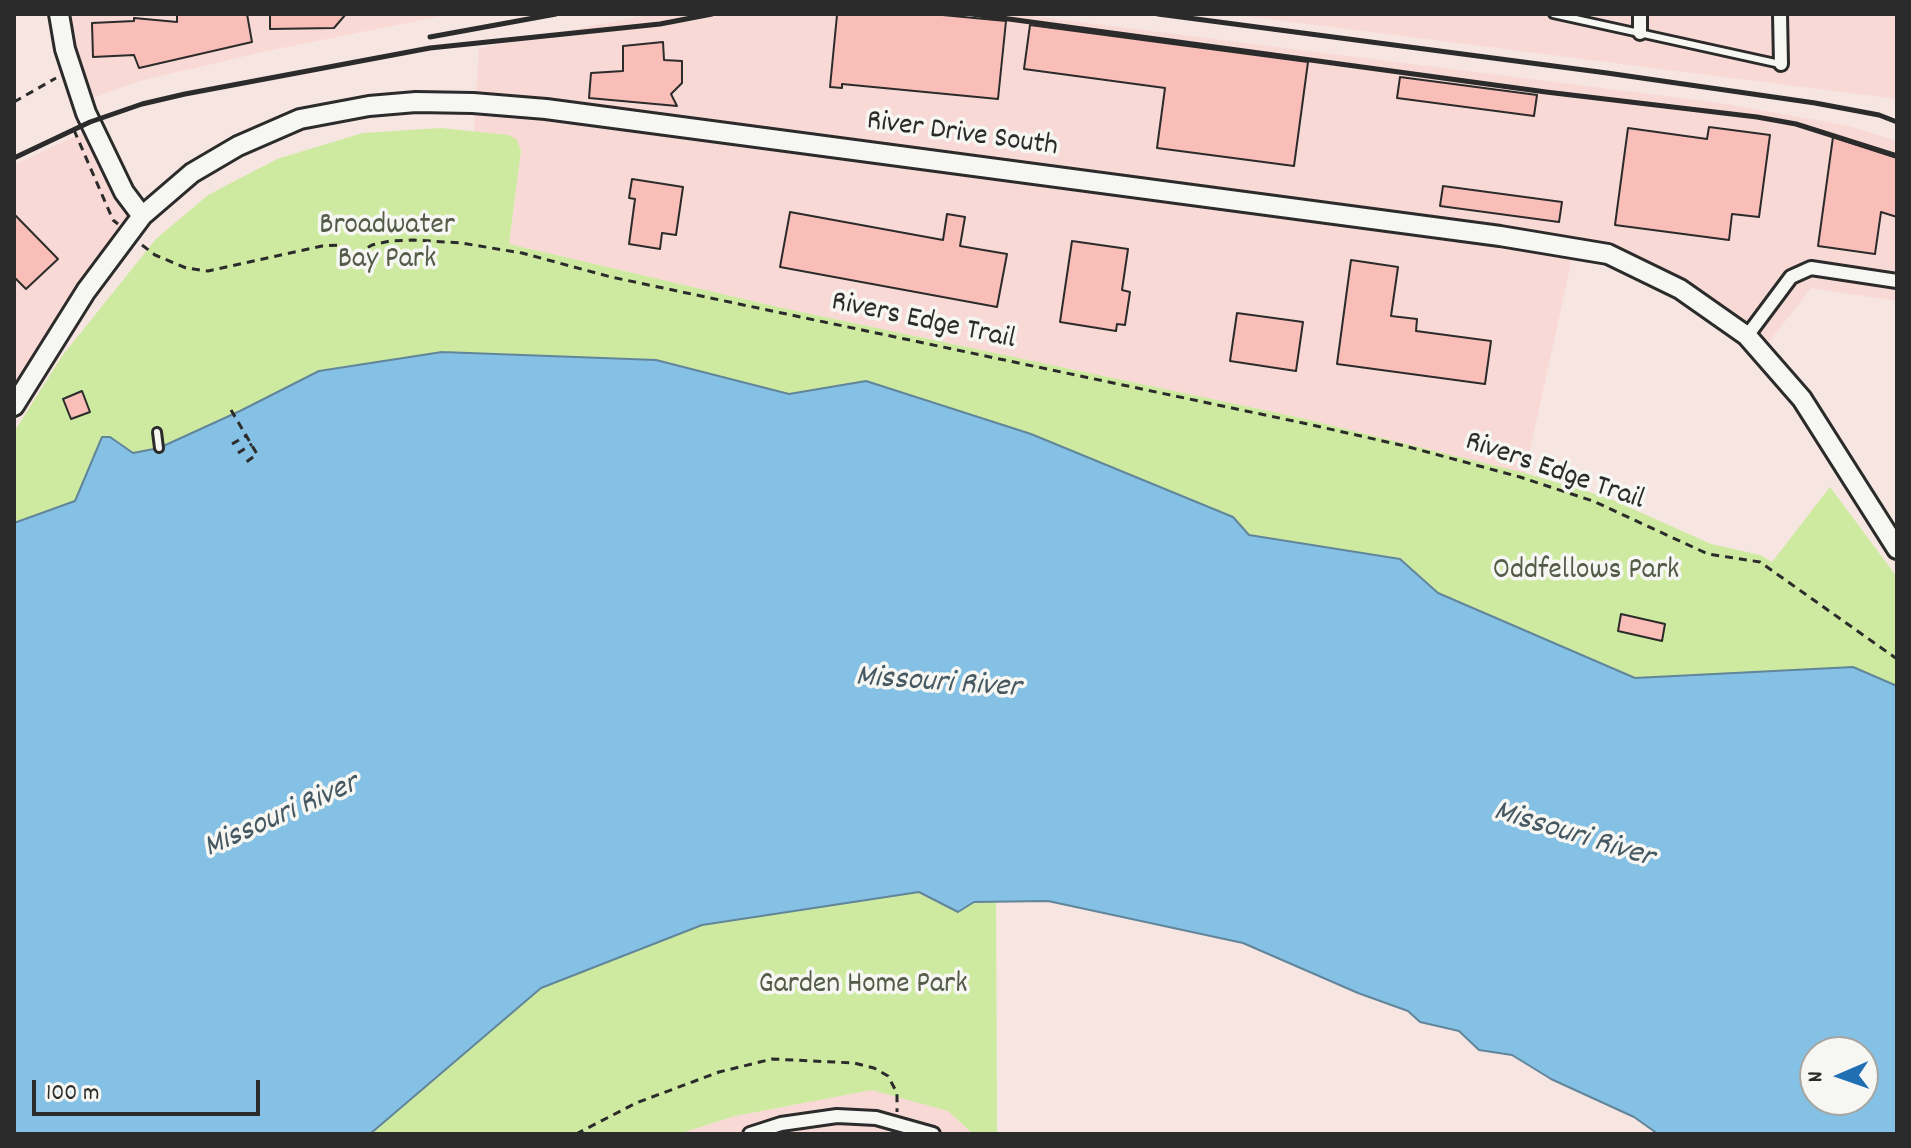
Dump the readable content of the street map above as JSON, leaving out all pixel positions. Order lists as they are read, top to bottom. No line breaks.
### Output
{"streets":{"main road":["River Drive South"],"path":["Rivers Edge Trail"]},"crossings":[["River Drive South","Rivers Edge Trail"]],"water":["Missouri River"],"parks":["Broadwater Bay Park","Oddfellows Park","Garden Home Park"],"scale_bar":"100 m","north":"left"}
